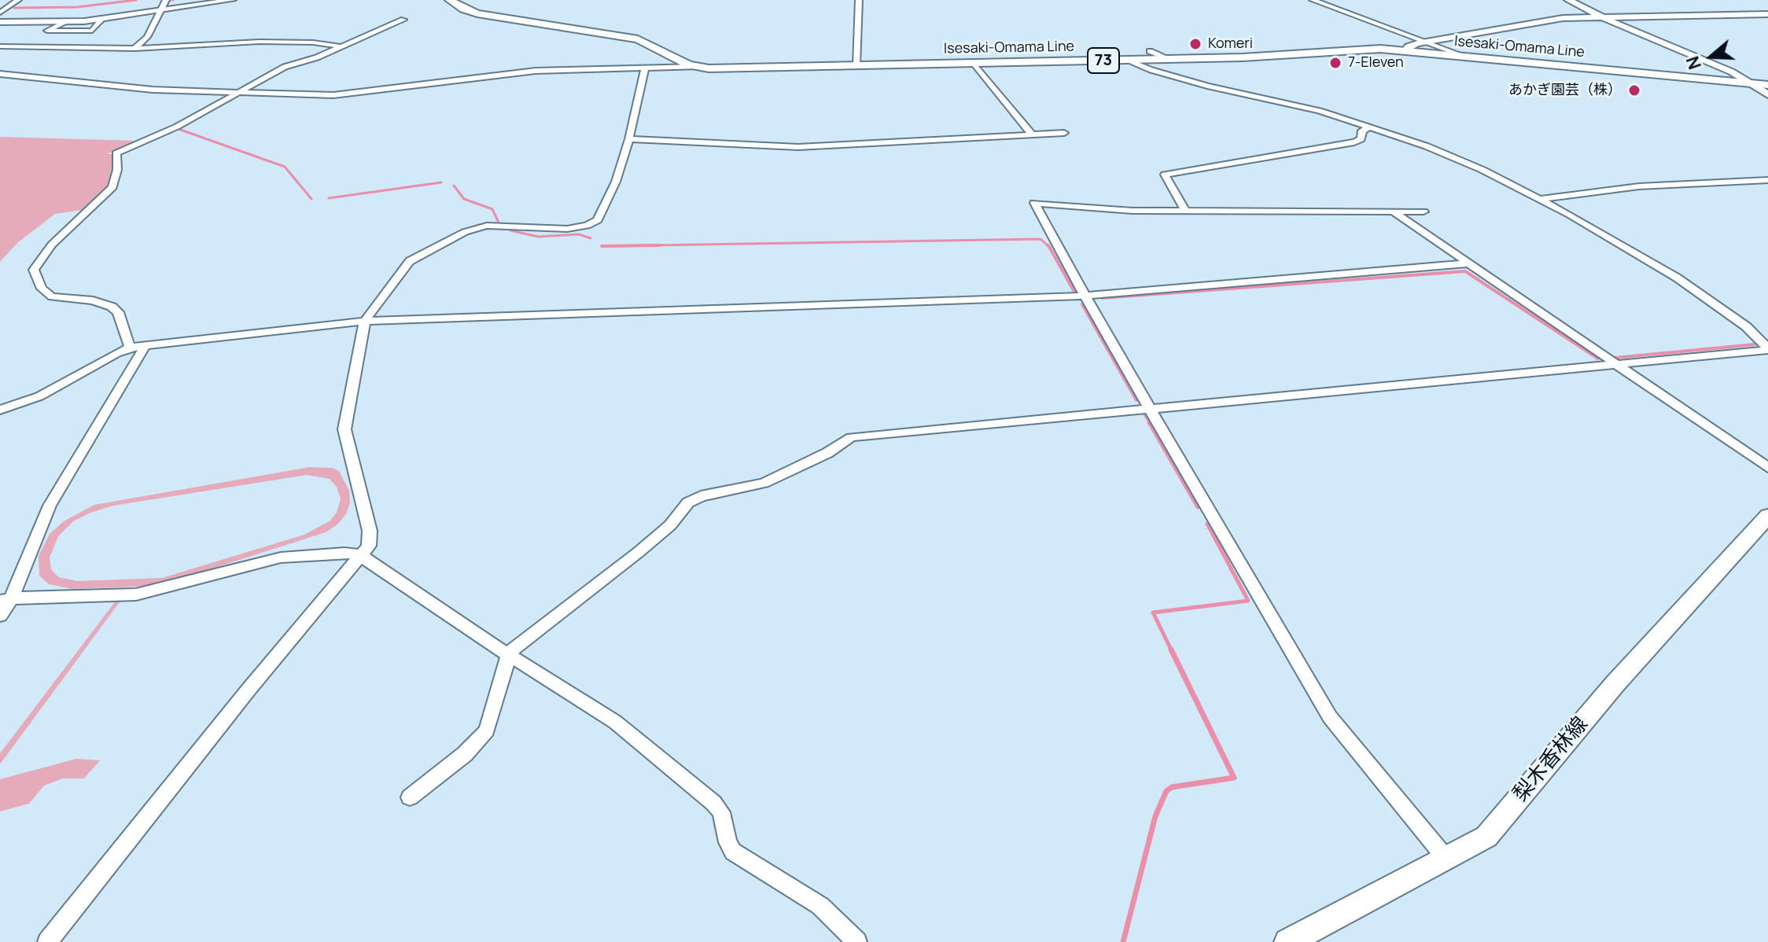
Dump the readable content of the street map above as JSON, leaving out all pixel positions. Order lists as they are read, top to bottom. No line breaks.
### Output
{"streets":{"main road":["Isesaki-Omama Line","73","梨木香林線"]},"places":["Komeri","7-Eleven","あかぎ園芸（株）"],"north":"left"}
